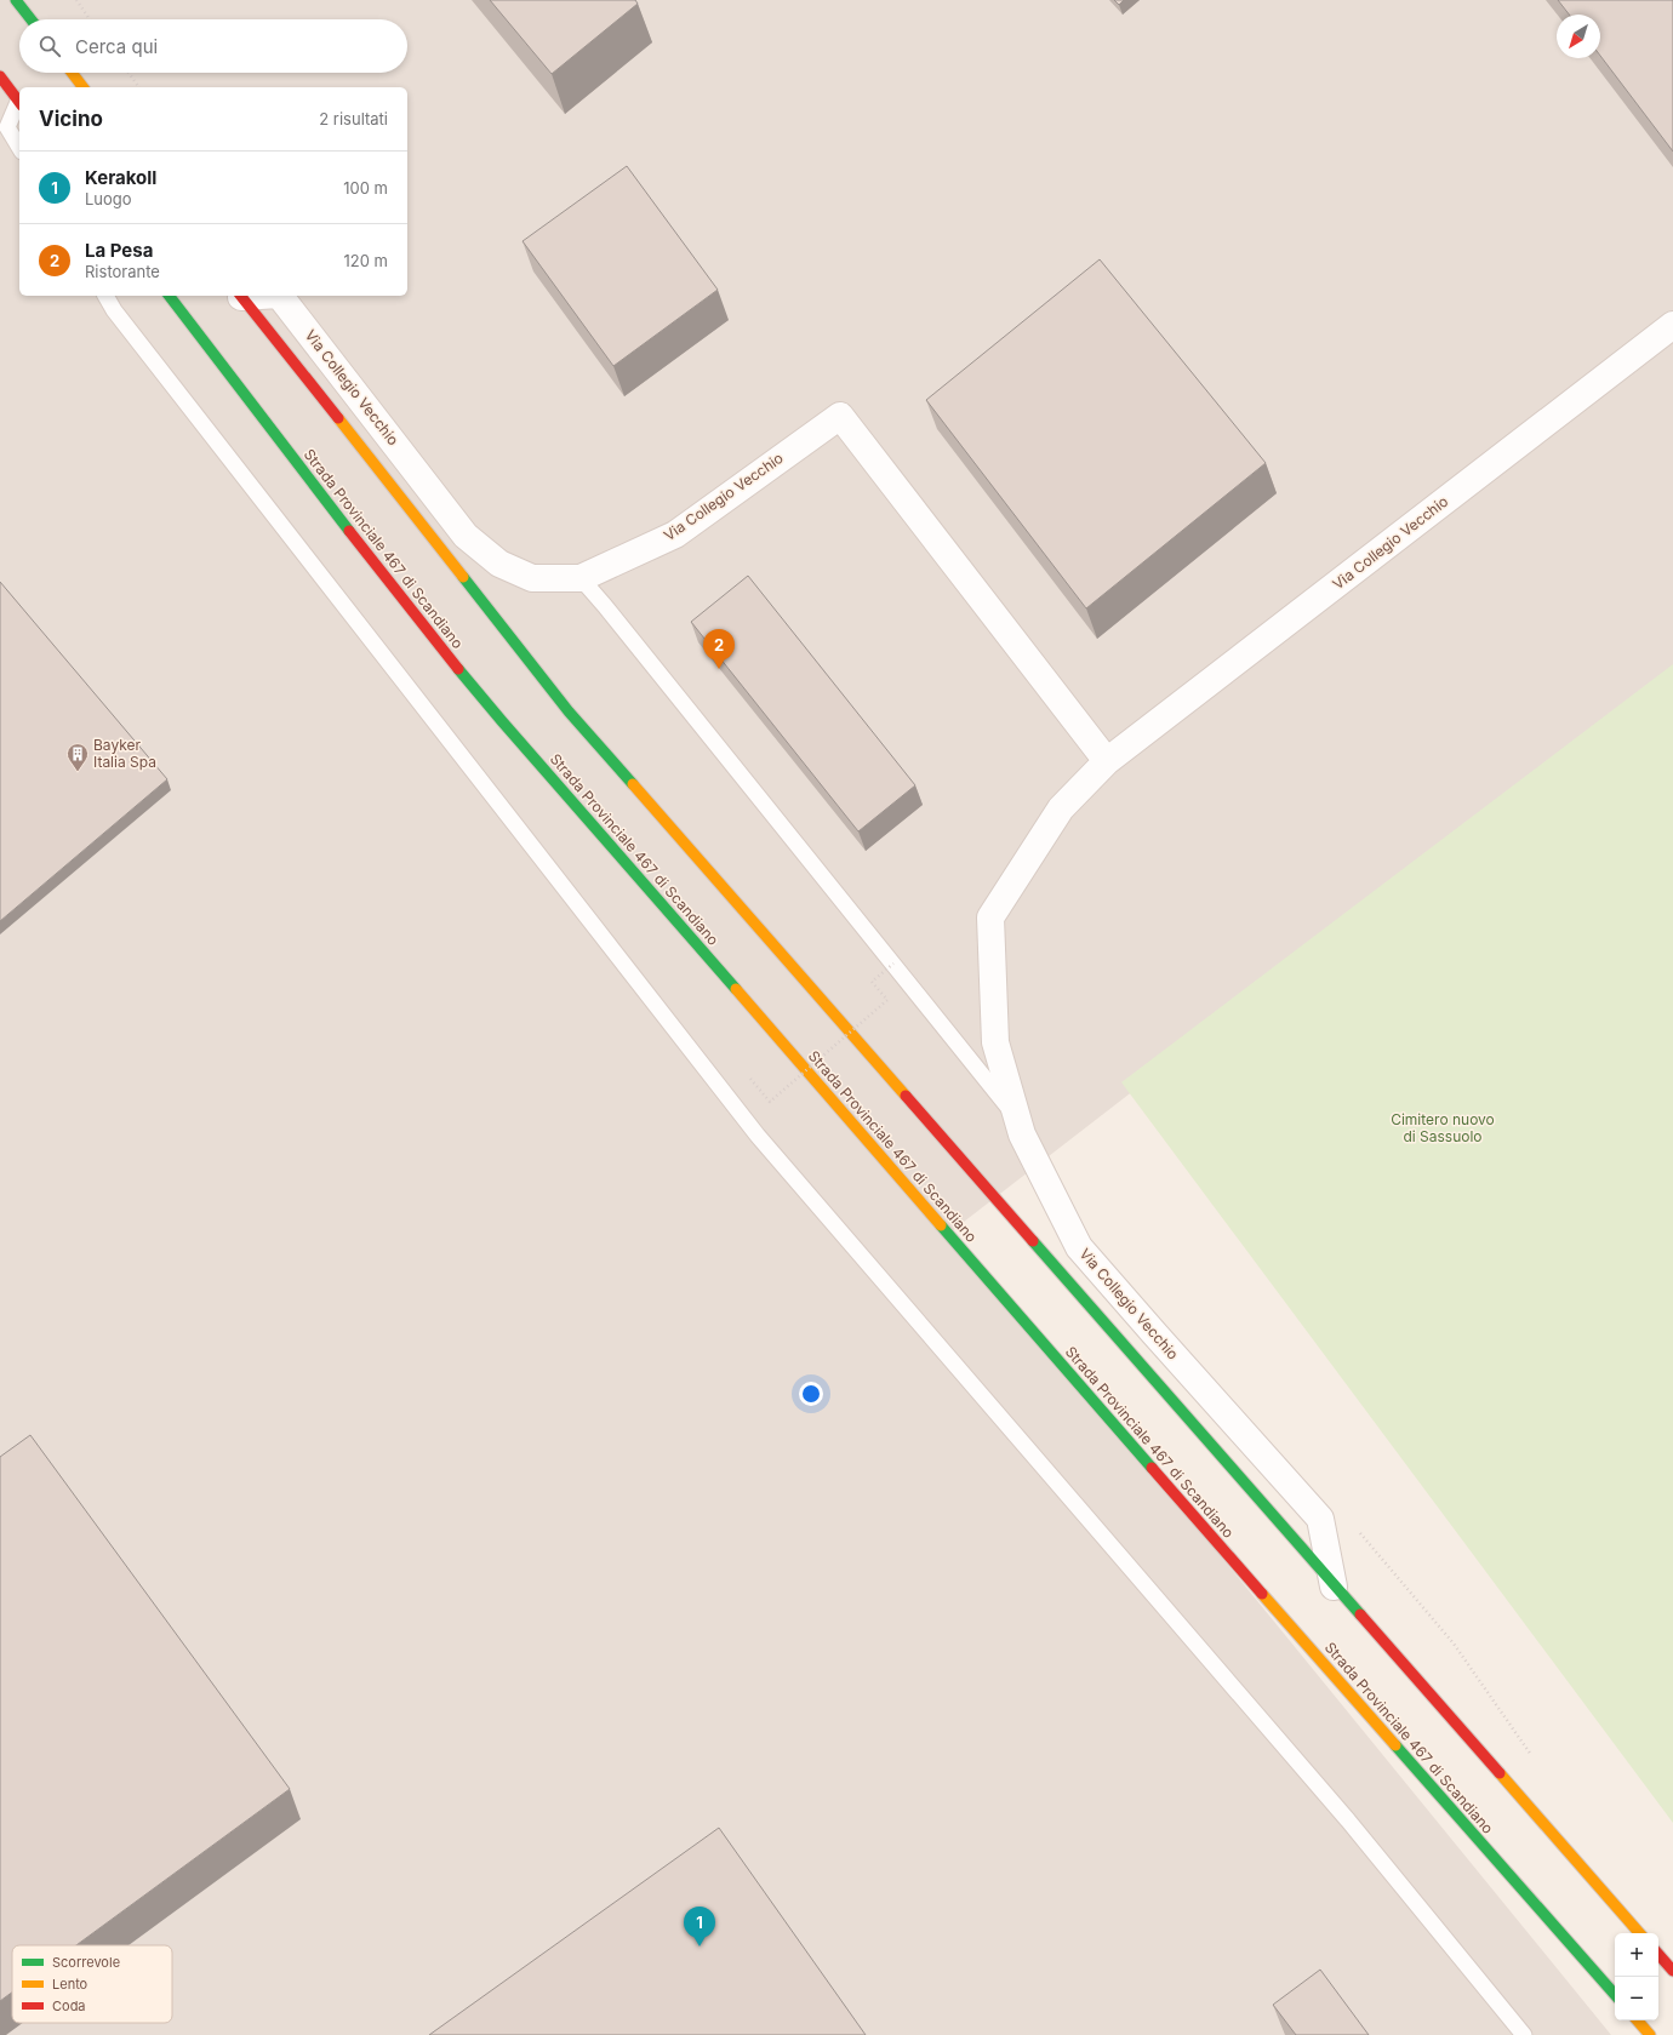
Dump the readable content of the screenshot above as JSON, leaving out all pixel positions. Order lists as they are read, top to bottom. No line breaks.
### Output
{"streets":{"main road":["Strada Provinciale 467 di Scandiano"],"street":["Via Collegio Vecchio"]},"parks":["Cimitero nuovo di Sassuolo"],"places":{"building":["Bayker Italia Spa"]},"legend":["Scorrevole","Lento","Coda"],"north":"bottom left","page":{"search":"Cerca qui","heading":["Vicino","2 risultati"],"list":[{"mark":"1","name":"Kerakoll","note":"Luogo","value":"100 m"},{"mark":"2","name":"La Pesa","note":"Ristorante","value":"120 m"}],"pins":["2","1"],"map_buttons":["+","−"]}}
